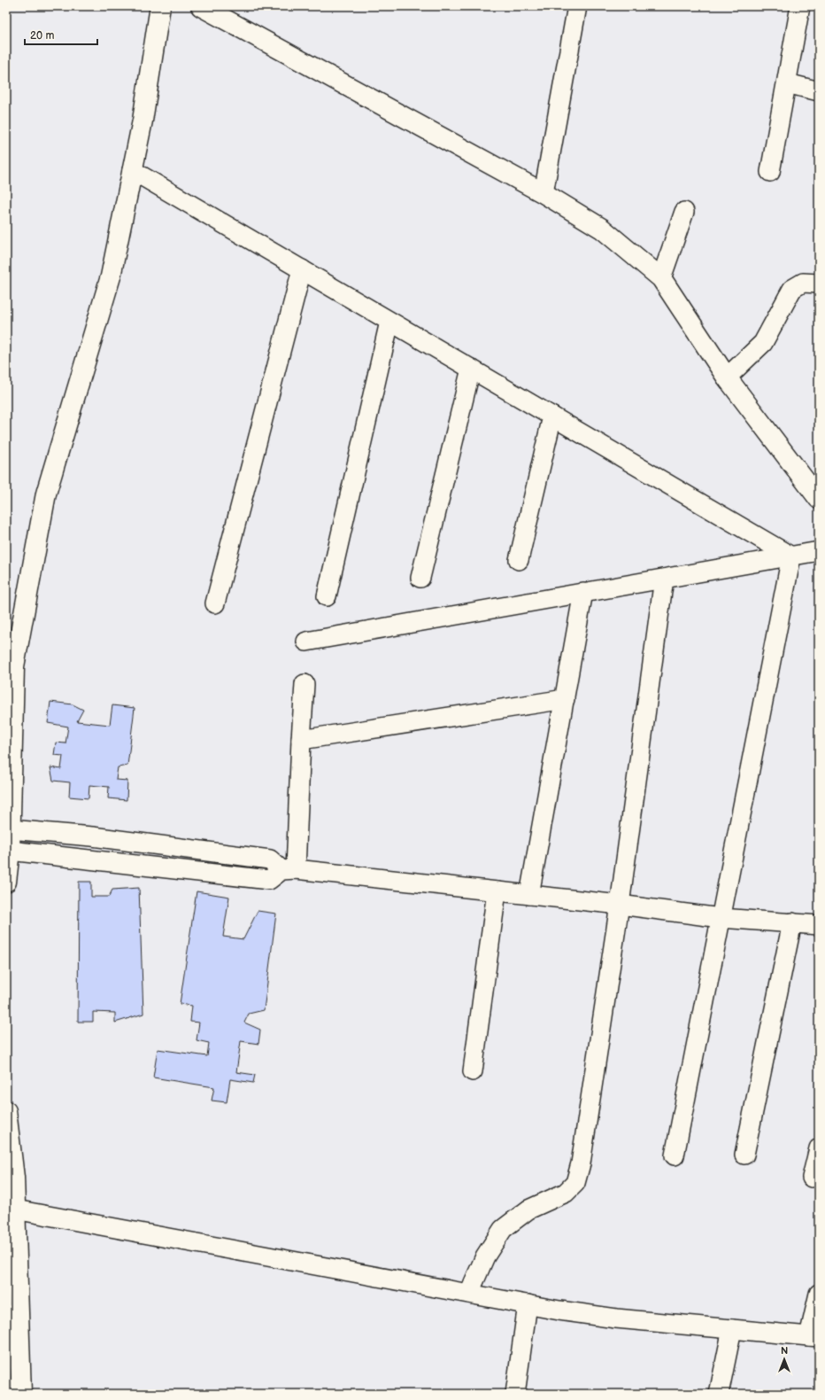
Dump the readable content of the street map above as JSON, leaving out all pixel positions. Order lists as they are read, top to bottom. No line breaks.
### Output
{"scale_bar":"20 m","north":"top"}
